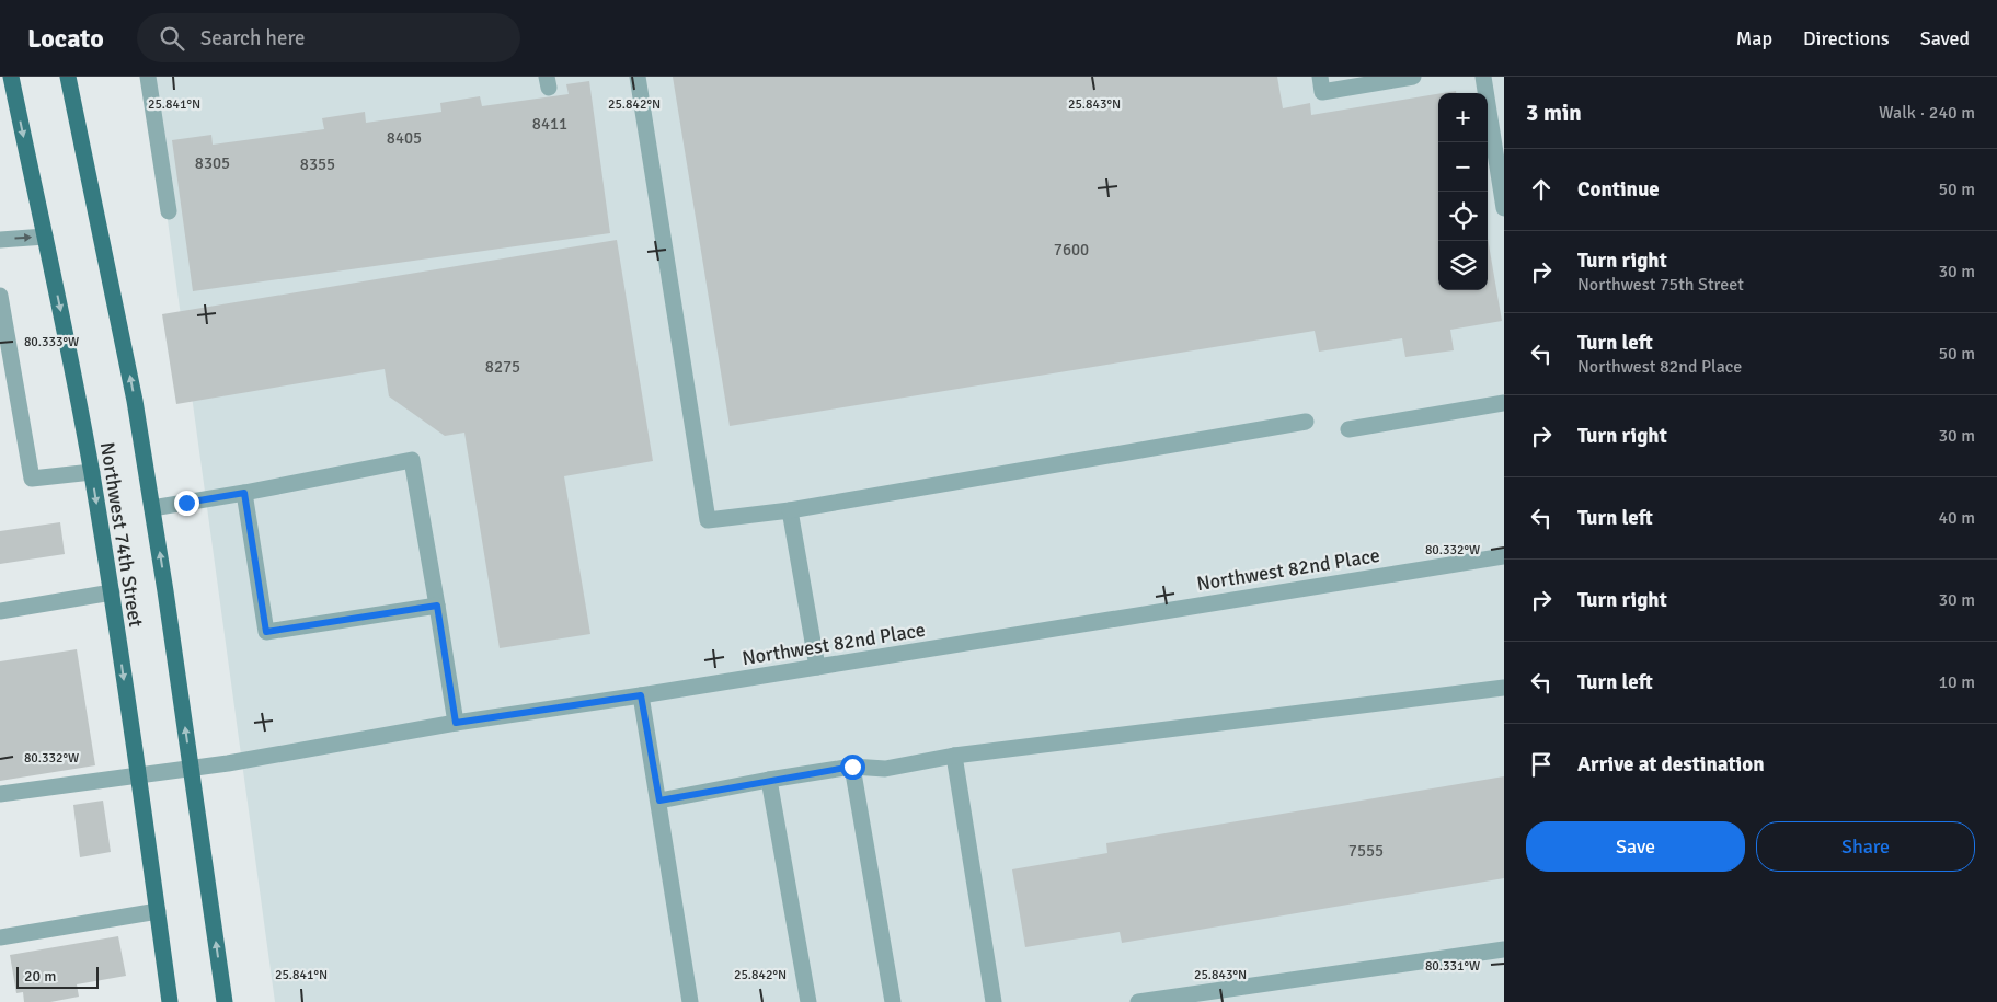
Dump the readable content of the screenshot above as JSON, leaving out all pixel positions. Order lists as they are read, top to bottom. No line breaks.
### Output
{"streets":{"main road":["Northwest 74th Street"],"street":["Northwest 82nd Place"]},"crossings":[["Northwest 74th Street","Northwest 82nd Place"]],"house_numbers":["8411","8405","8305","8355","7600","8275","7555"],"scale_bar":"20 m","page":{"header":"Locato","search":"Search here","nav":["Map","Directions","Saved"],"heading":["3 min","Walk · 240 m"],"map_buttons":["+","−"],"list":[["Continue","50 m"],["Turn right","Northwest 75th Street","30 m"],["Turn left","Northwest 82nd Place","50 m"],["Turn right","30 m"],["Turn left","40 m"],["Turn right","30 m"],["Turn left","10 m"],"Arrive at destination"],"buttons":["Save","Share"],"scale":"20 m"},"coordinates":["25.841°N","25.842°N","25.843°N","80.333°W","80.332°W","80.331°W"]}
